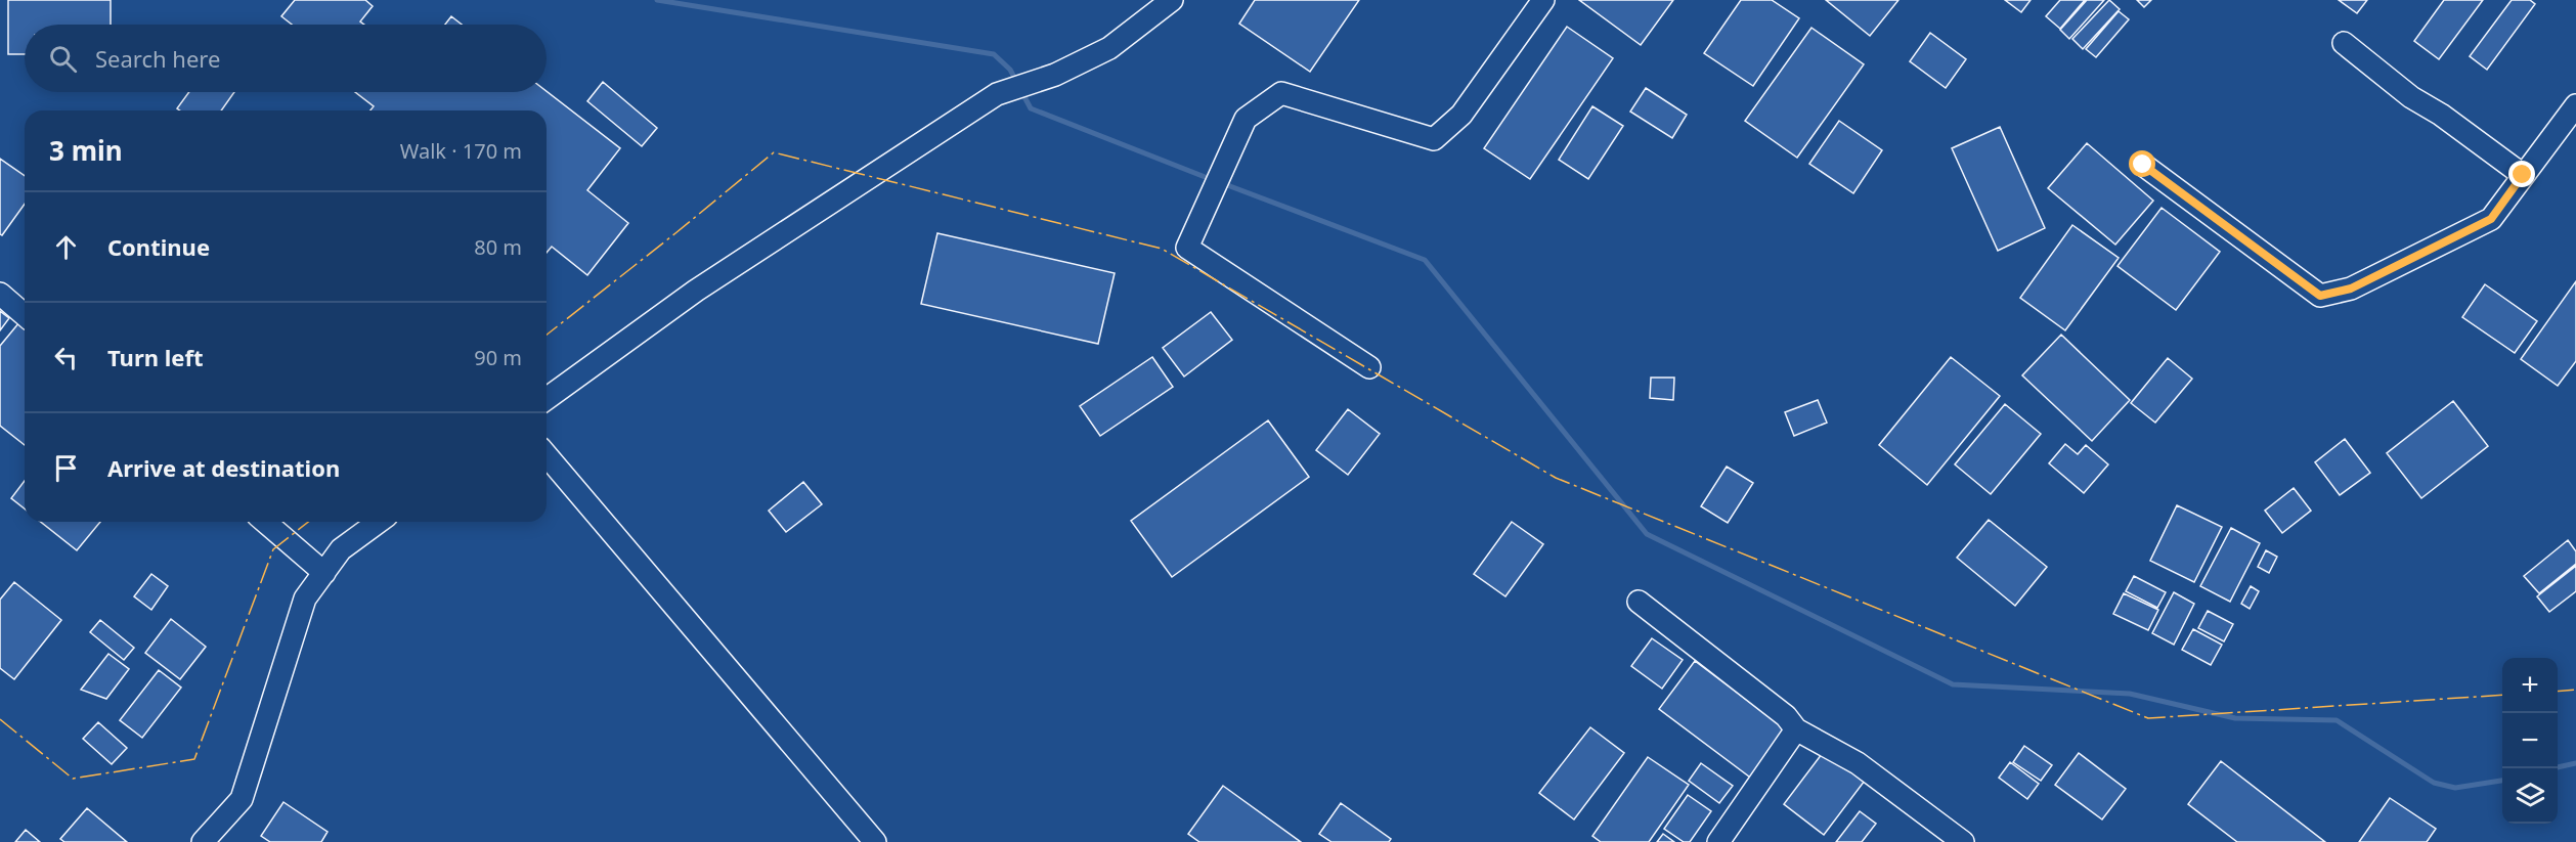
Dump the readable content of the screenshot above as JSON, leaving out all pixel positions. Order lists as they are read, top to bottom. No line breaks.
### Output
{"page":{"search":"Search here","heading":["3 min","Walk · 170 m"],"list":[["Continue","80 m"],["Turn left","90 m"],"Arrive at destination"],"map_buttons":["+","−"]}}
